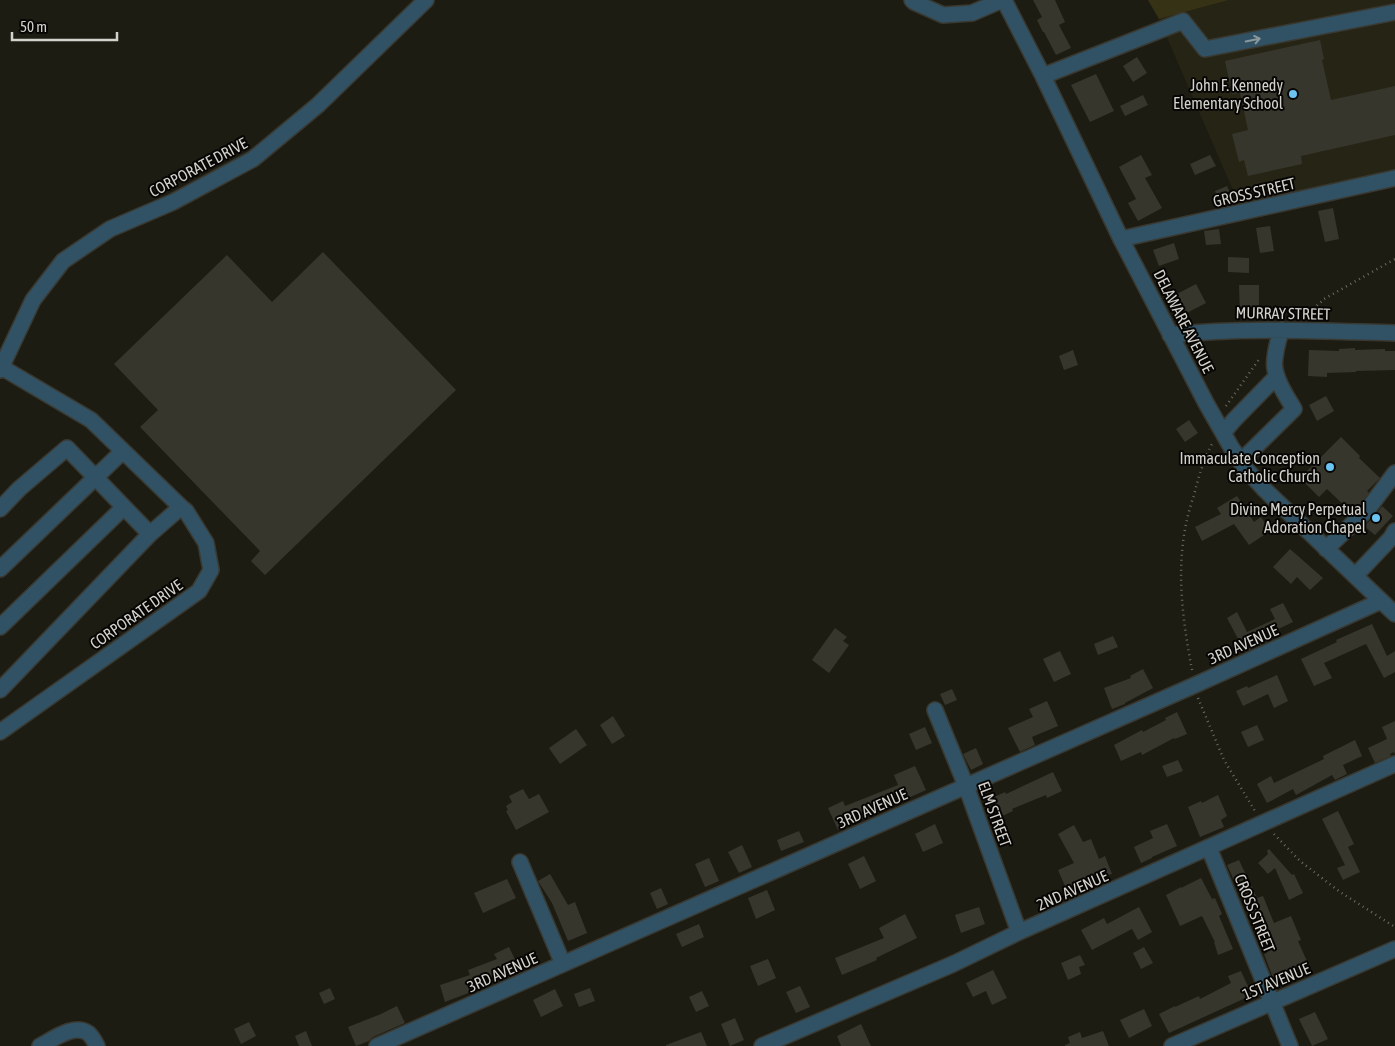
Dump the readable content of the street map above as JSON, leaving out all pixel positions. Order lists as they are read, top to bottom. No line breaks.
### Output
{"streets":{"street":["CORPORATE DRIVE","GROSS STREET","MURRAY STREET","DELAWARE AVENUE","3RD AVENUE","ELM STREET","2ND AVENUE","CROSS STREET","1ST AVENUE"]},"crossings":[["GROSS STREET","DELAWARE AVENUE"],["MURRAY STREET","DELAWARE AVENUE"],["DELAWARE AVENUE","3RD AVENUE"],["3RD AVENUE","ELM STREET"],["ELM STREET","2ND AVENUE"],["2ND AVENUE","CROSS STREET"],["CROSS STREET","1ST AVENUE"]],"places":["John F. Kennedy Elementary School","Immaculate Conception Catholic Church","Divine Mercy Perpetual Adoration Chapel"],"scale_bar":"50 m"}
